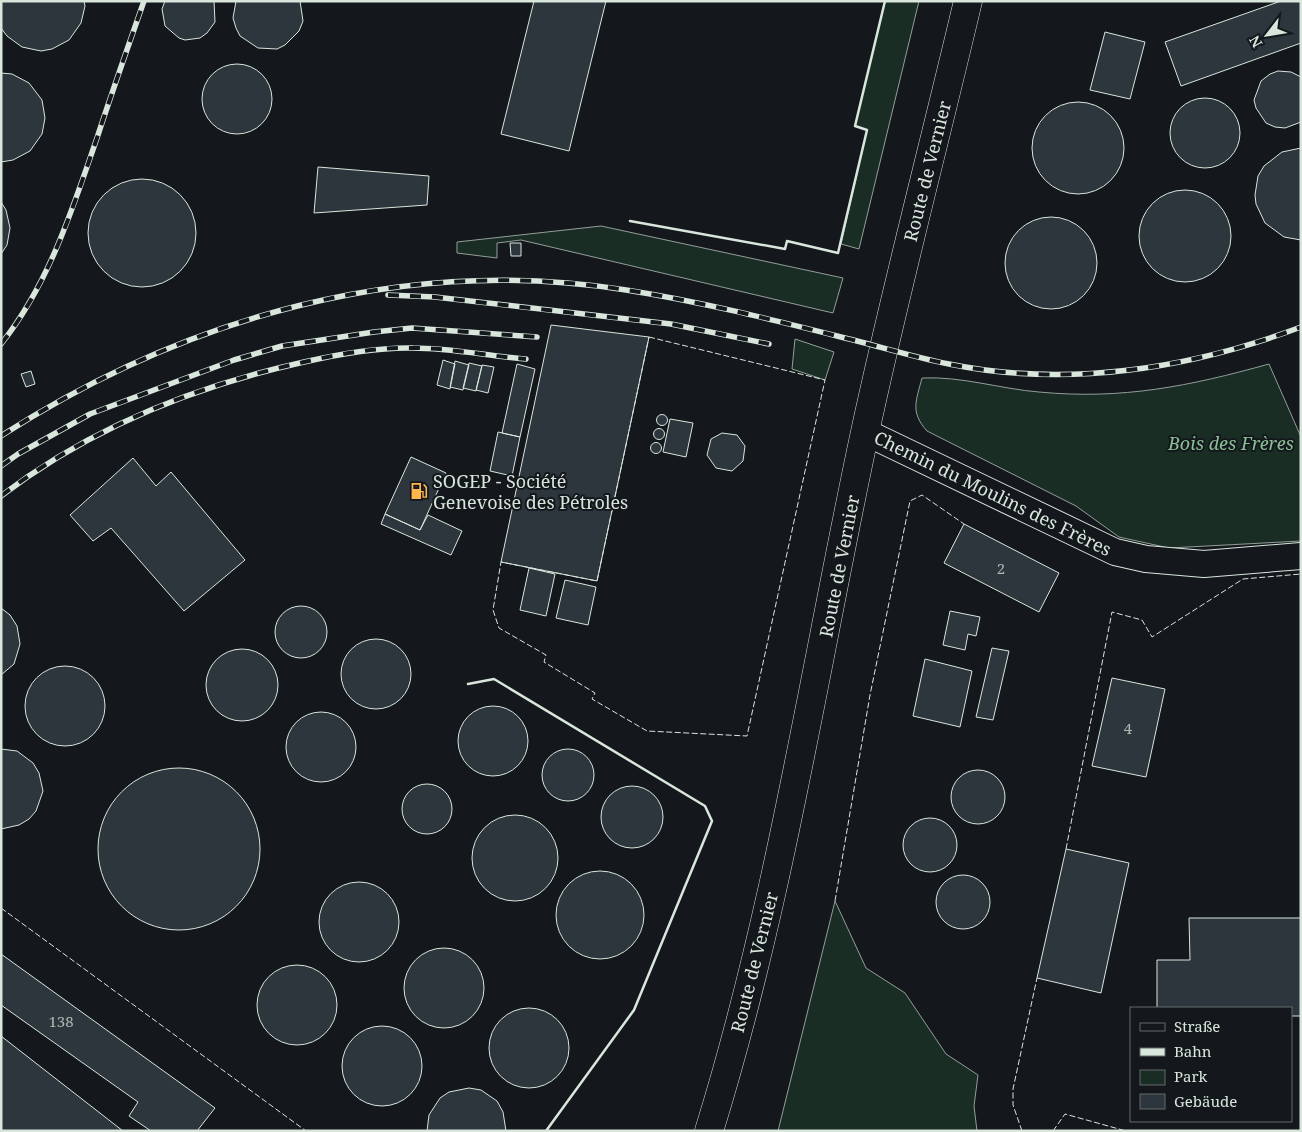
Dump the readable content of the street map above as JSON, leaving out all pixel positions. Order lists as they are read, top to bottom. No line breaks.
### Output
{"streets":{"main road":["Route de Vernier"],"street":["Chemin du Moulins des Frères"]},"crossings":[["Route de Vernier","Chemin du Moulins des Frères"]],"parks":["Bois des Frères"],"places":{"fuel station":["SOGEP - Société Genevoise des Pétroles"]},"house_numbers":["2","4","138"],"legend":["Straße","Bahn","Park","Gebäude"],"north":"bottom left"}
